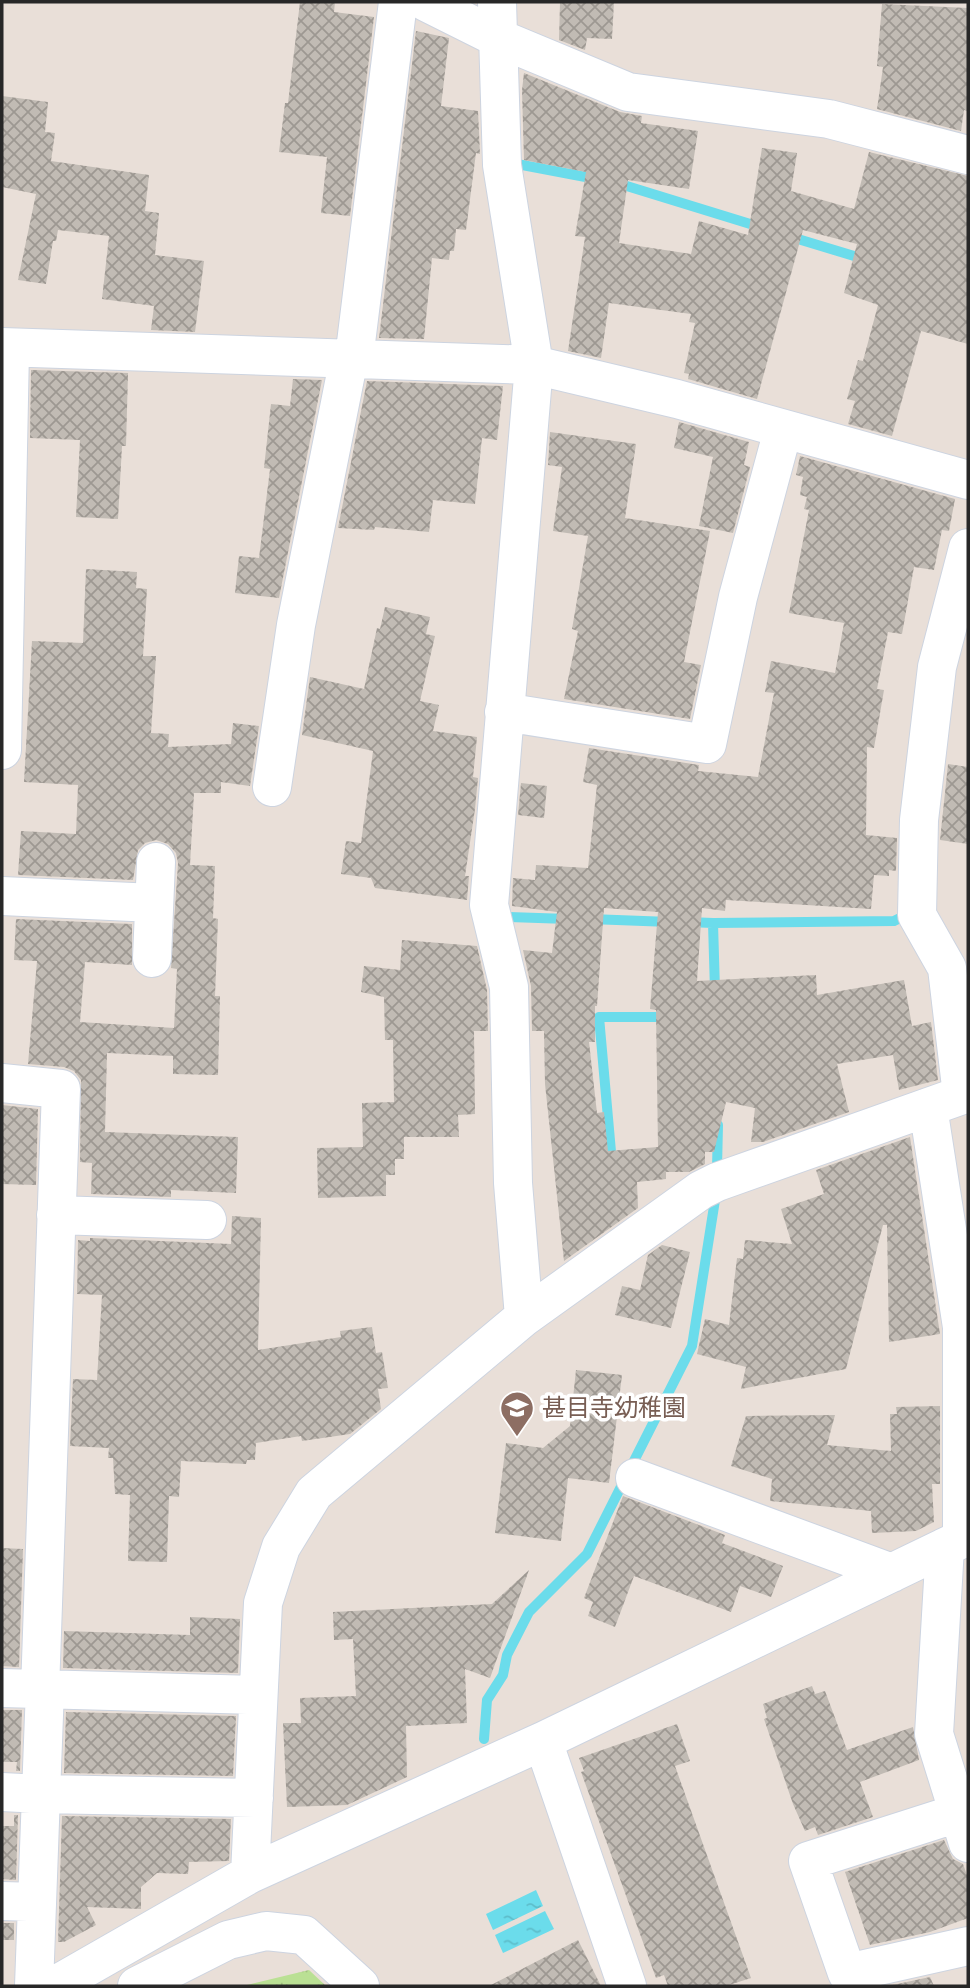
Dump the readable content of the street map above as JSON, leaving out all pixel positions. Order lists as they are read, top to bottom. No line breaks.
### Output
{"places":{"school or university":["甚目寺幼稚園"]}}
